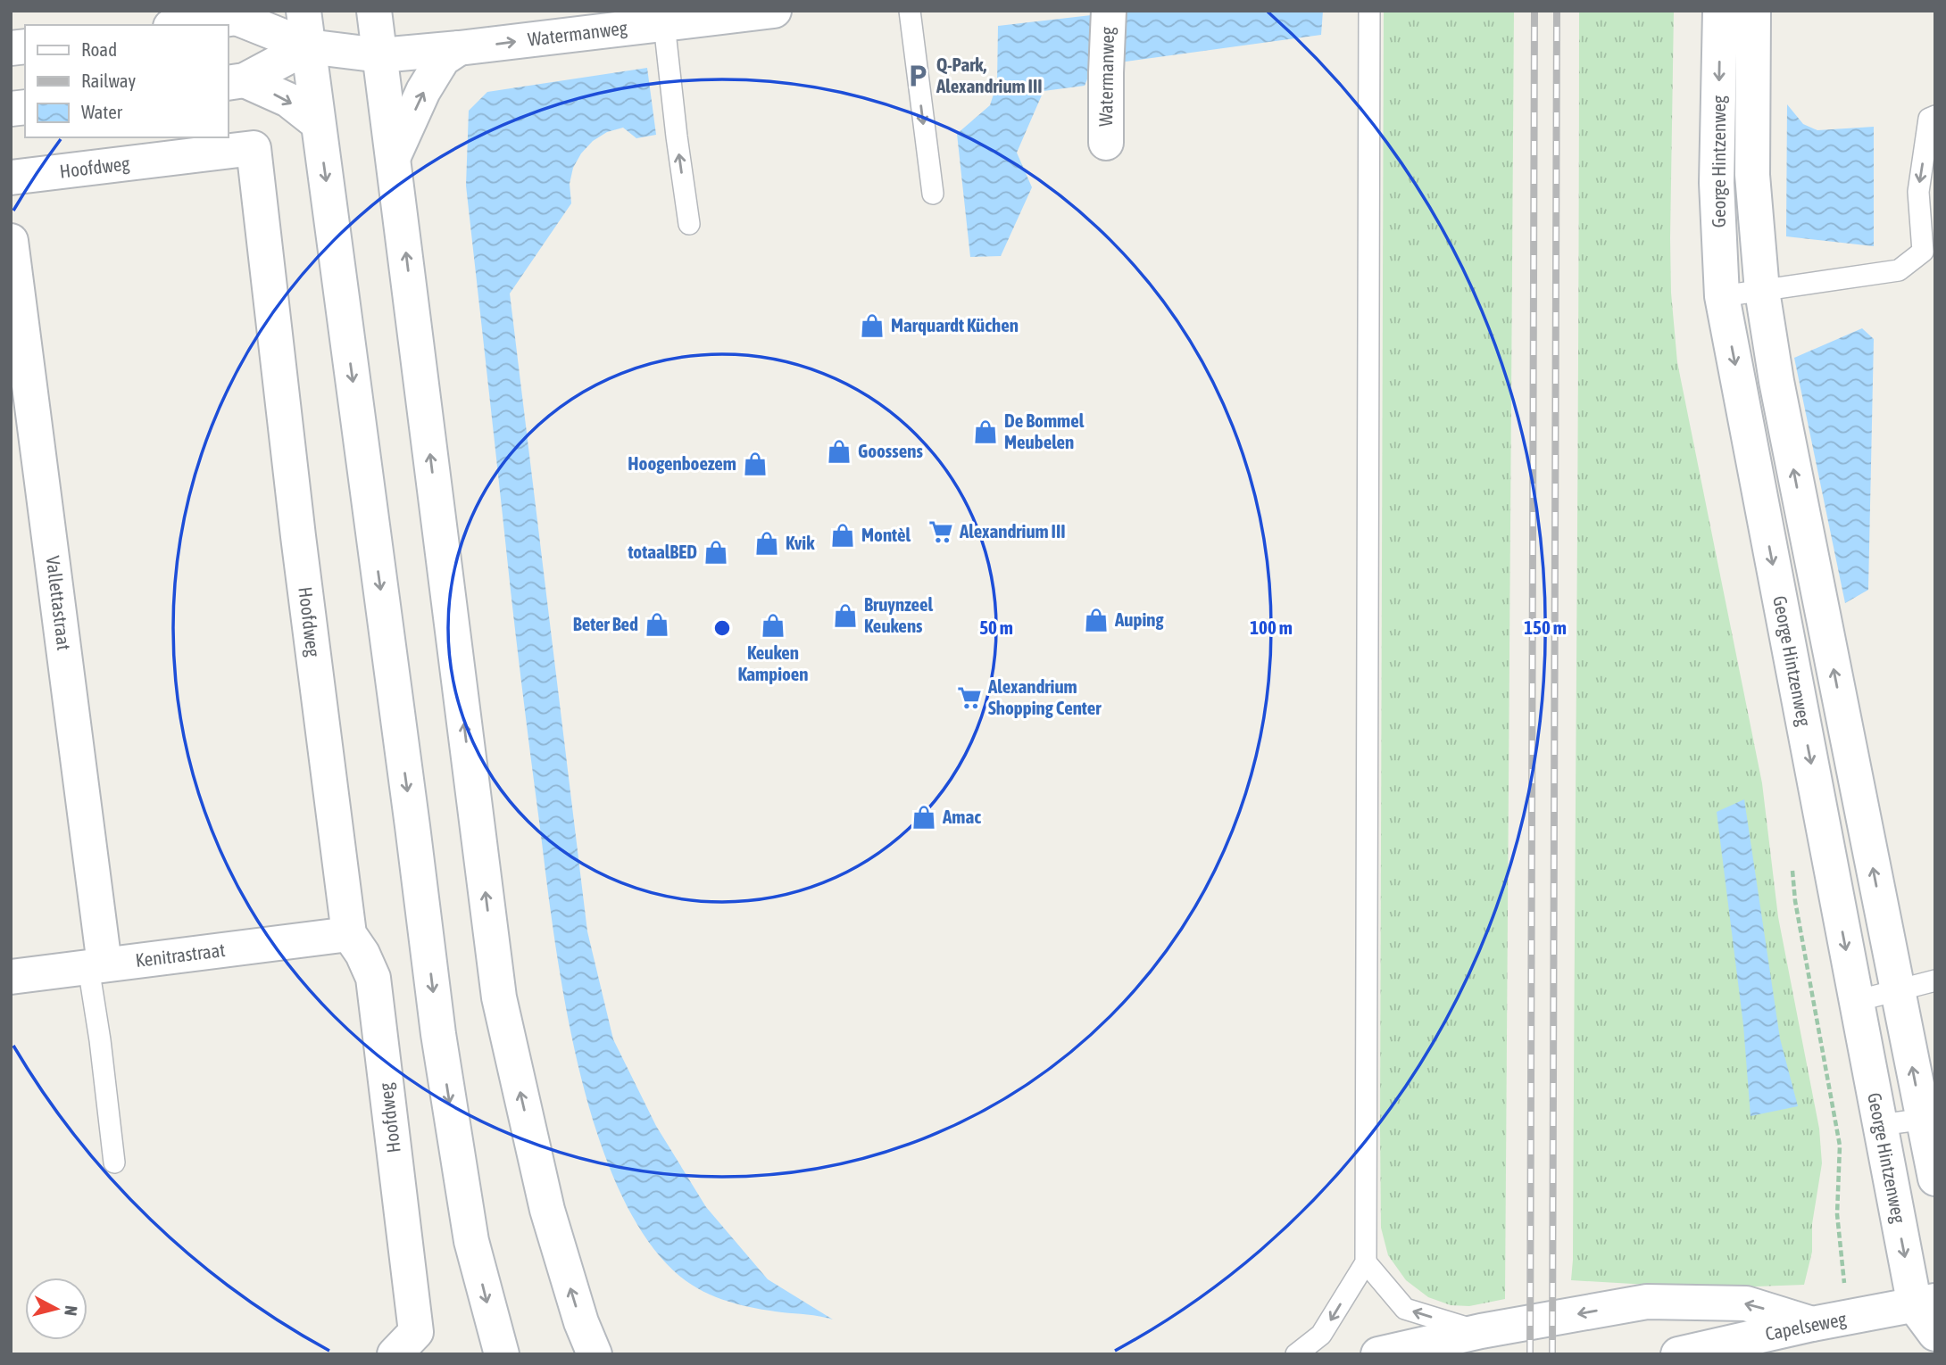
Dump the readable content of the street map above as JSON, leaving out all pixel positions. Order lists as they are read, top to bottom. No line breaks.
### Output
{"streets":{"street":["Watermanweg","George Hintzenweg","Hoofdweg","Vallettastraat","Kenitrastraat","Capelseweg"]},"crossings":[["George Hintzenweg","Capelseweg"],["Hoofdweg","Kenitrastraat"],["Vallettastraat","Kenitrastraat"]],"places":{"parking":["Q-Park, Alexandrium III"],"shop":["Marquardt Küchen","De Bommel Meubelen","Goossens","Hoogenboezem","Montèl","Kvik","totaalBED","Bruynzeel Keukens","Auping","Beter Bed","Keuken Kampioen","Amac"],"supermarket":["Alexandrium III","Alexandrium Shopping Center"]},"legend":["Road","Railway","Water"],"north":"right","rings":["50 m","100 m","150 m"]}
